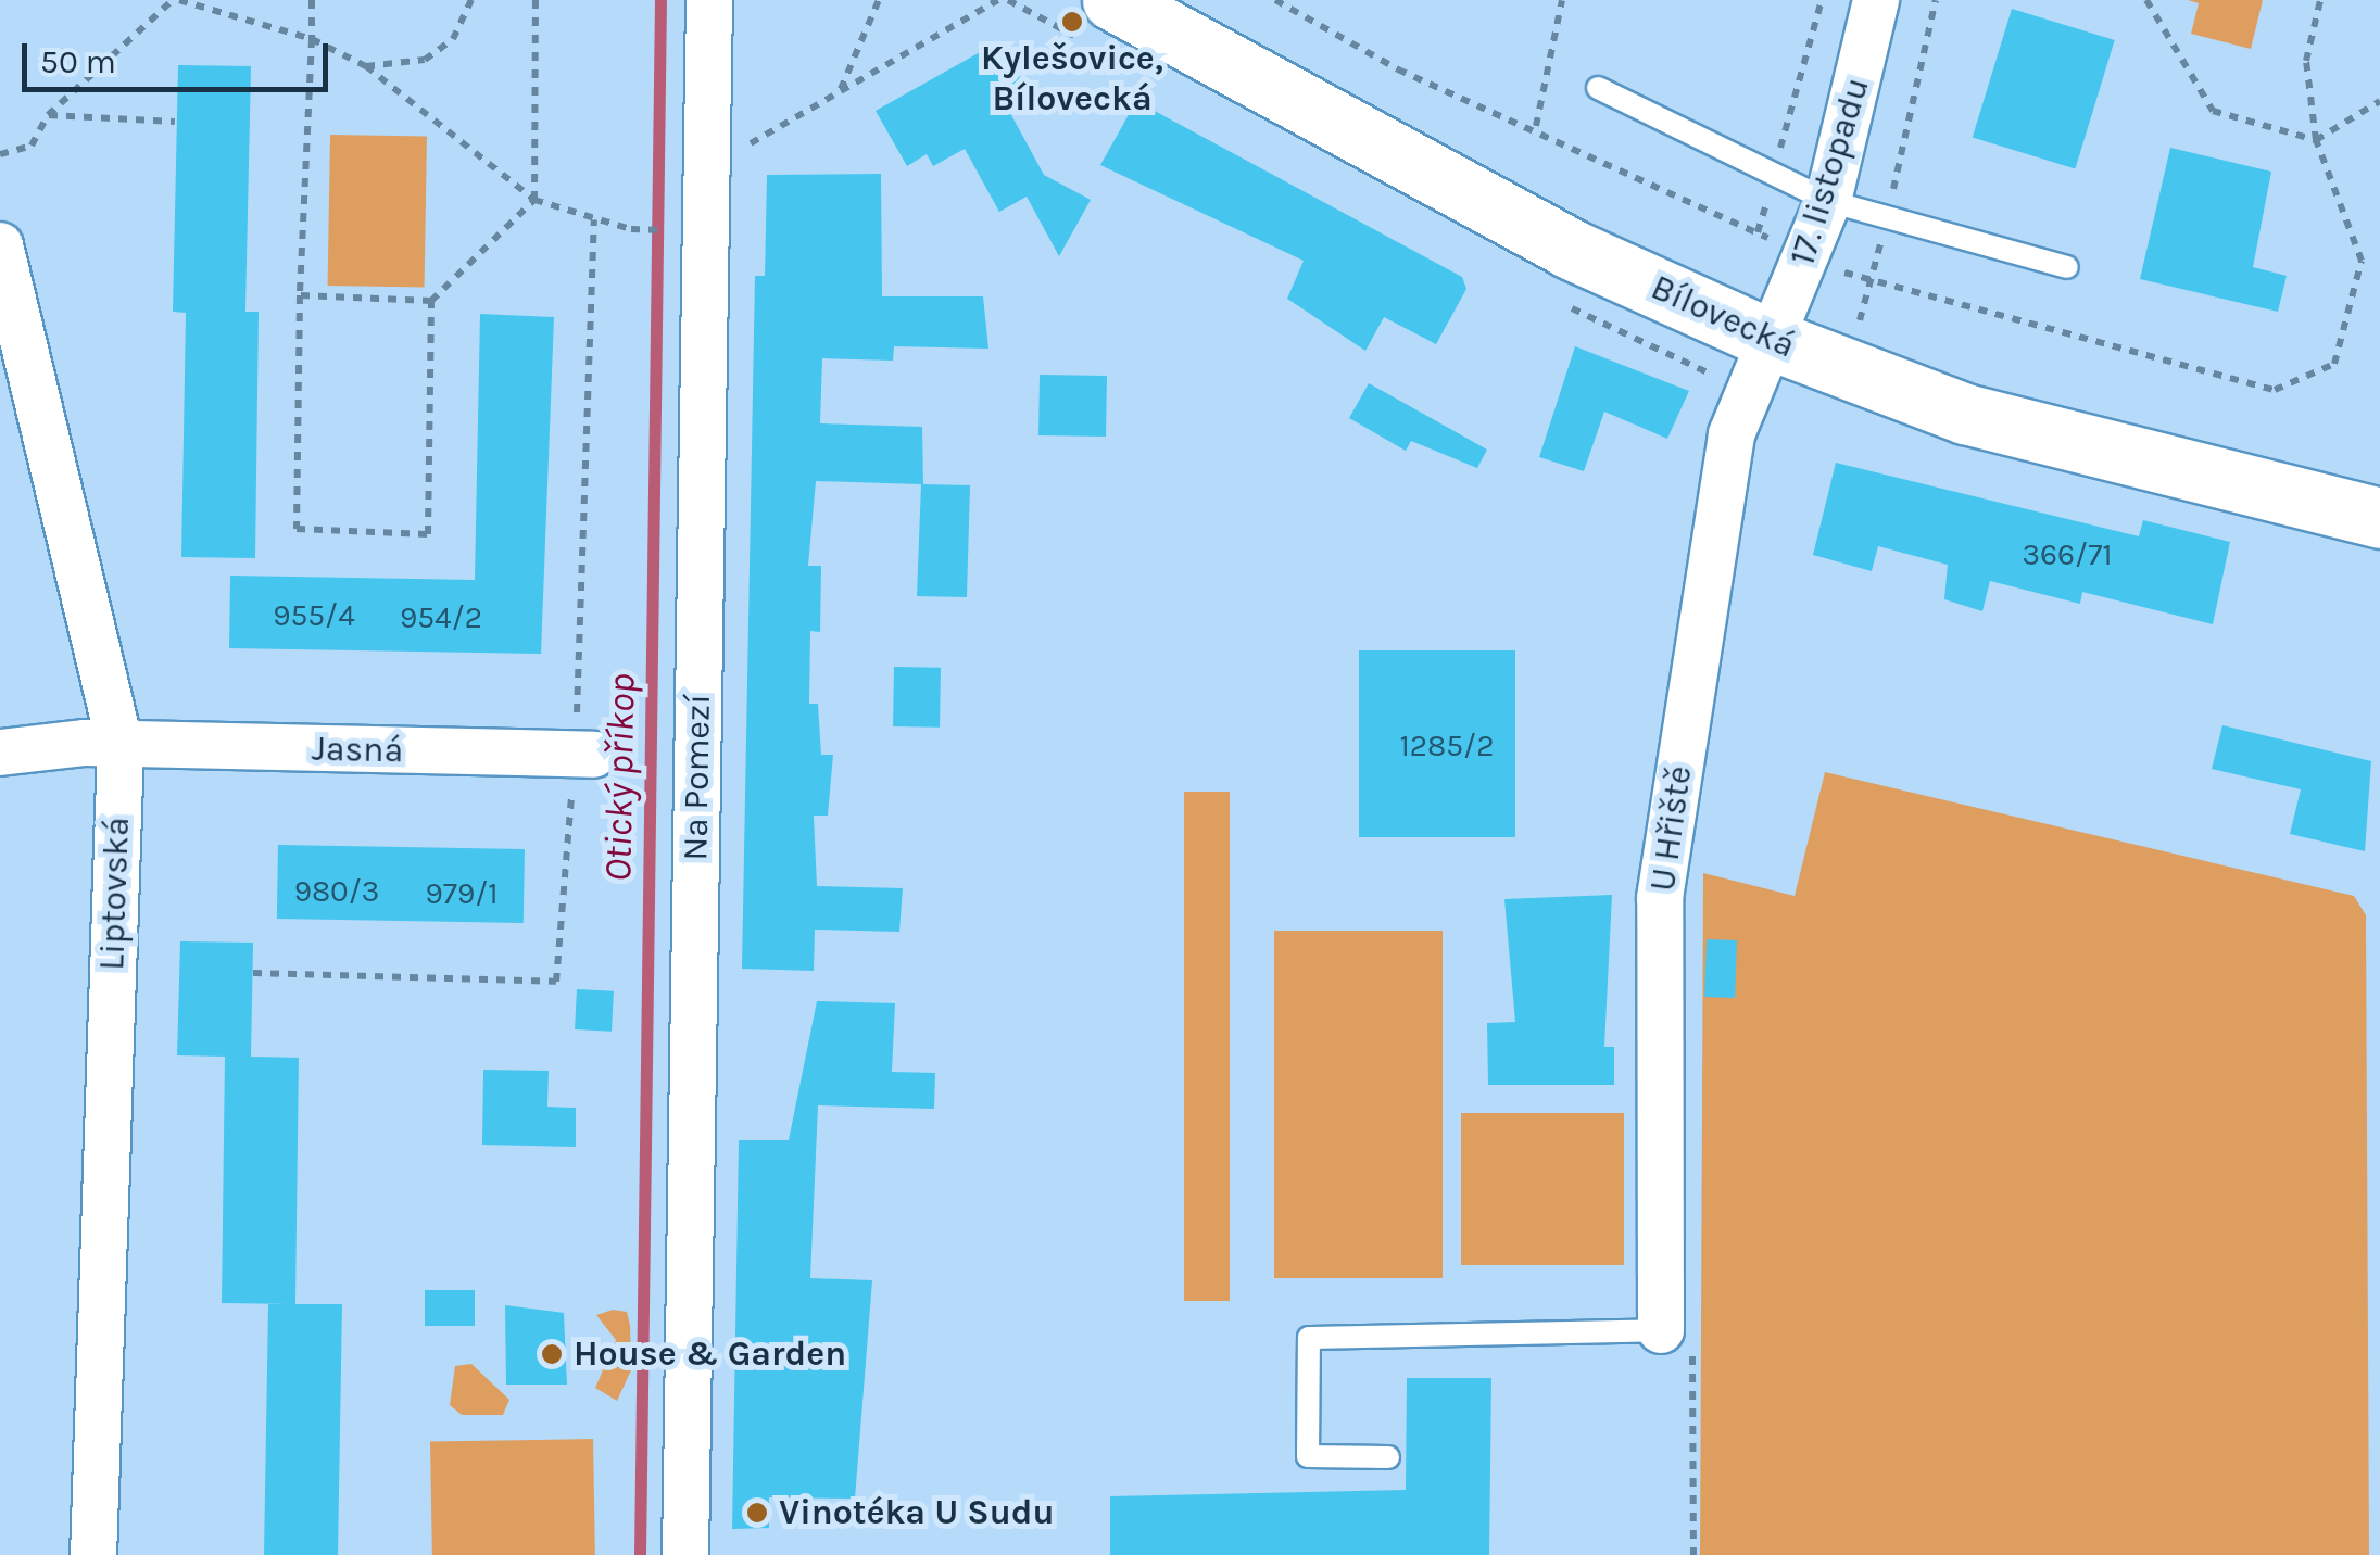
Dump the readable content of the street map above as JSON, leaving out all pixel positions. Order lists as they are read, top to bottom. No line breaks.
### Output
{"streets":{"main road":["Bílovecká"],"street":["17. listopadu","Jasná","Na Pomezí","U Hřiště","Liptovská"]},"crossings":[["17. listopadu","Bílovecká"],["17. listopadu","U Hřiště"],["Bílovecká","U Hřiště"],["Jasná","Liptovská"]],"water":["Otický příkop"],"places":["Kylešovice, Bílovecká","House & Garden","Vinotéka U Sudu"],"house_numbers":["366/71","955/4","954/2","1285/2","980/3","979/1"],"scale_bar":"50 m"}
